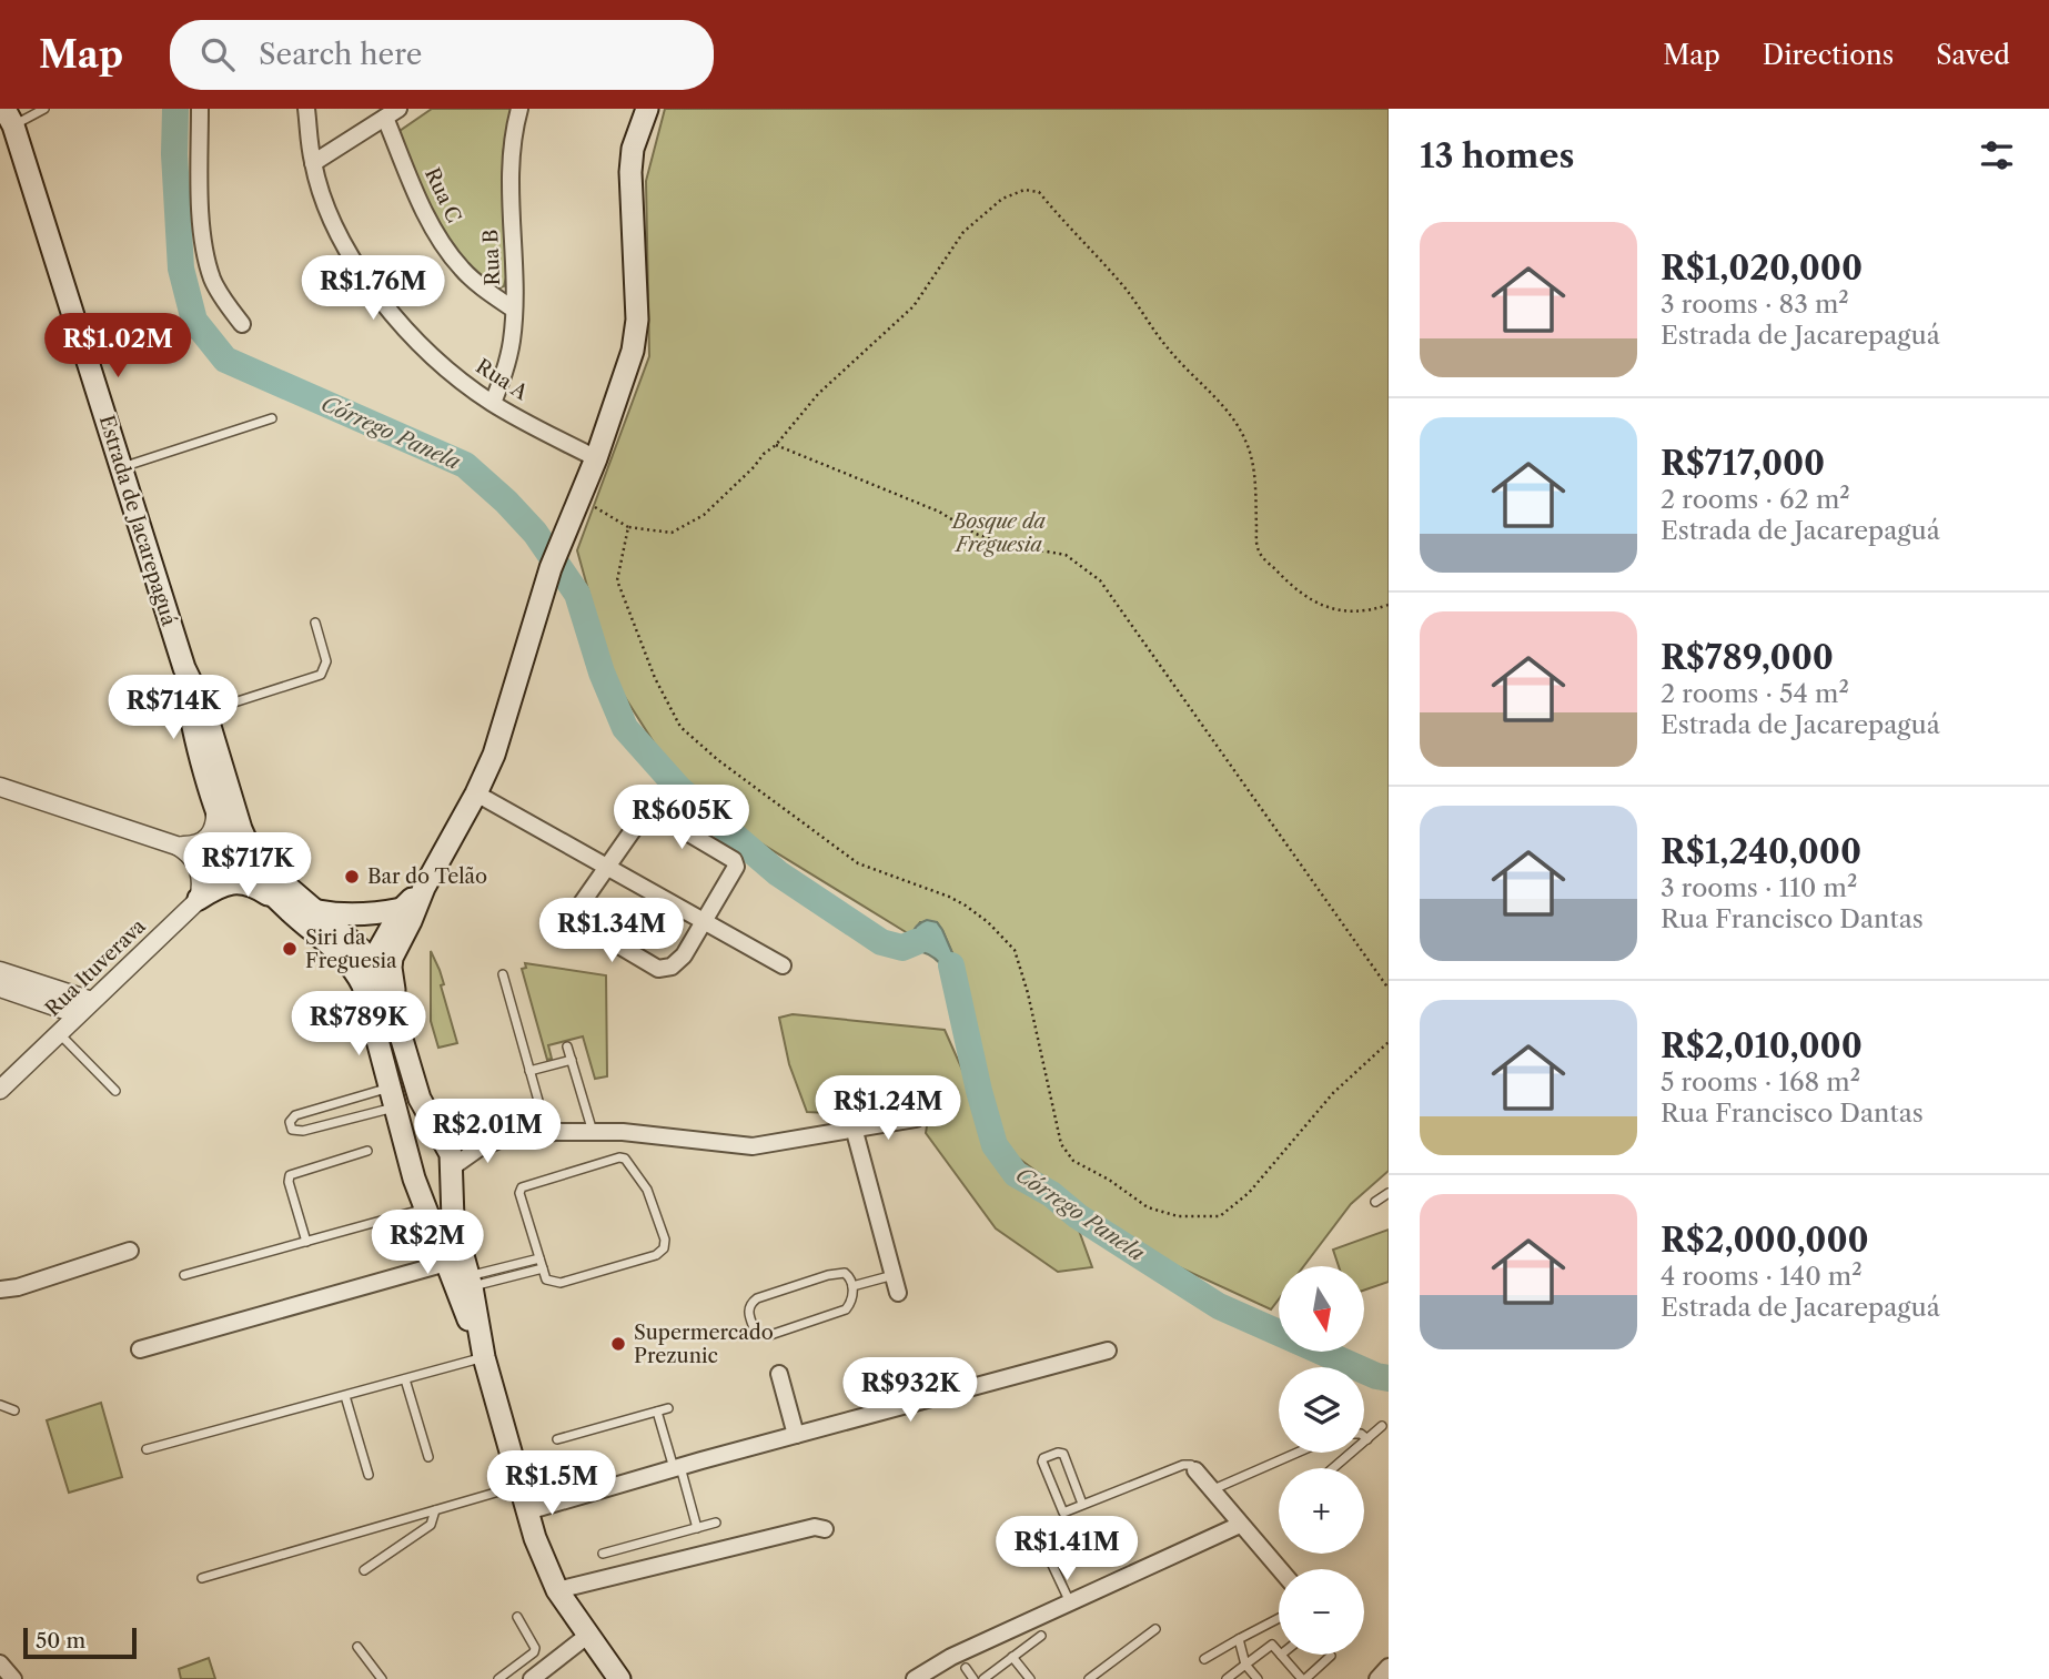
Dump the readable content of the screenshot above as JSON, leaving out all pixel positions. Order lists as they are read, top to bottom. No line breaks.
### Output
{"streets":{"main road":["Estrada de Jacarepaguá"],"street":["Rua C","Rua B","Rua A","Rua Ituverava"]},"crossings":[["Rua C","Rua B"],["Rua B","Rua A"],["Estrada de Jacarepaguá","Rua Ituverava"]],"water":["Córrego Panela"],"parks":["Bosque da Freguesia"],"places":["Bar do Telão","Siri da Freguesia","Supermercado Prezunic"],"scale_bar":"50 m","north":"bottom","page":{"header":"Map","search":"Search here","nav":["Map","Directions","Saved"],"heading":"13 homes","list":[{"name":"R$1,020,000","note":"3 rooms · 83 m² · Estrada de Jacarepaguá"},{"name":"R$717,000","note":"2 rooms · 62 m² · Estrada de Jacarepaguá"},{"name":"R$789,000","note":"2 rooms · 54 m² · Estrada de Jacarepaguá"},{"name":"R$1,240,000","note":"3 rooms · 110 m² · Rua Francisco Dantas"},{"name":"R$2,010,000","note":"5 rooms · 168 m² · Rua Francisco Dantas"},{"name":"R$2,000,000","note":"4 rooms · 140 m² · Estrada de Jacarepaguá"}],"price":["R$1.76M","R$1.02M","R$714K","R$605K","R$717K","R$1.34M","R$789K","R$1.24M","R$2.01M","R$2M","R$932K","R$1.5M","R$1.41M"],"map_buttons":["+","−"],"scale":"50 m"}}
